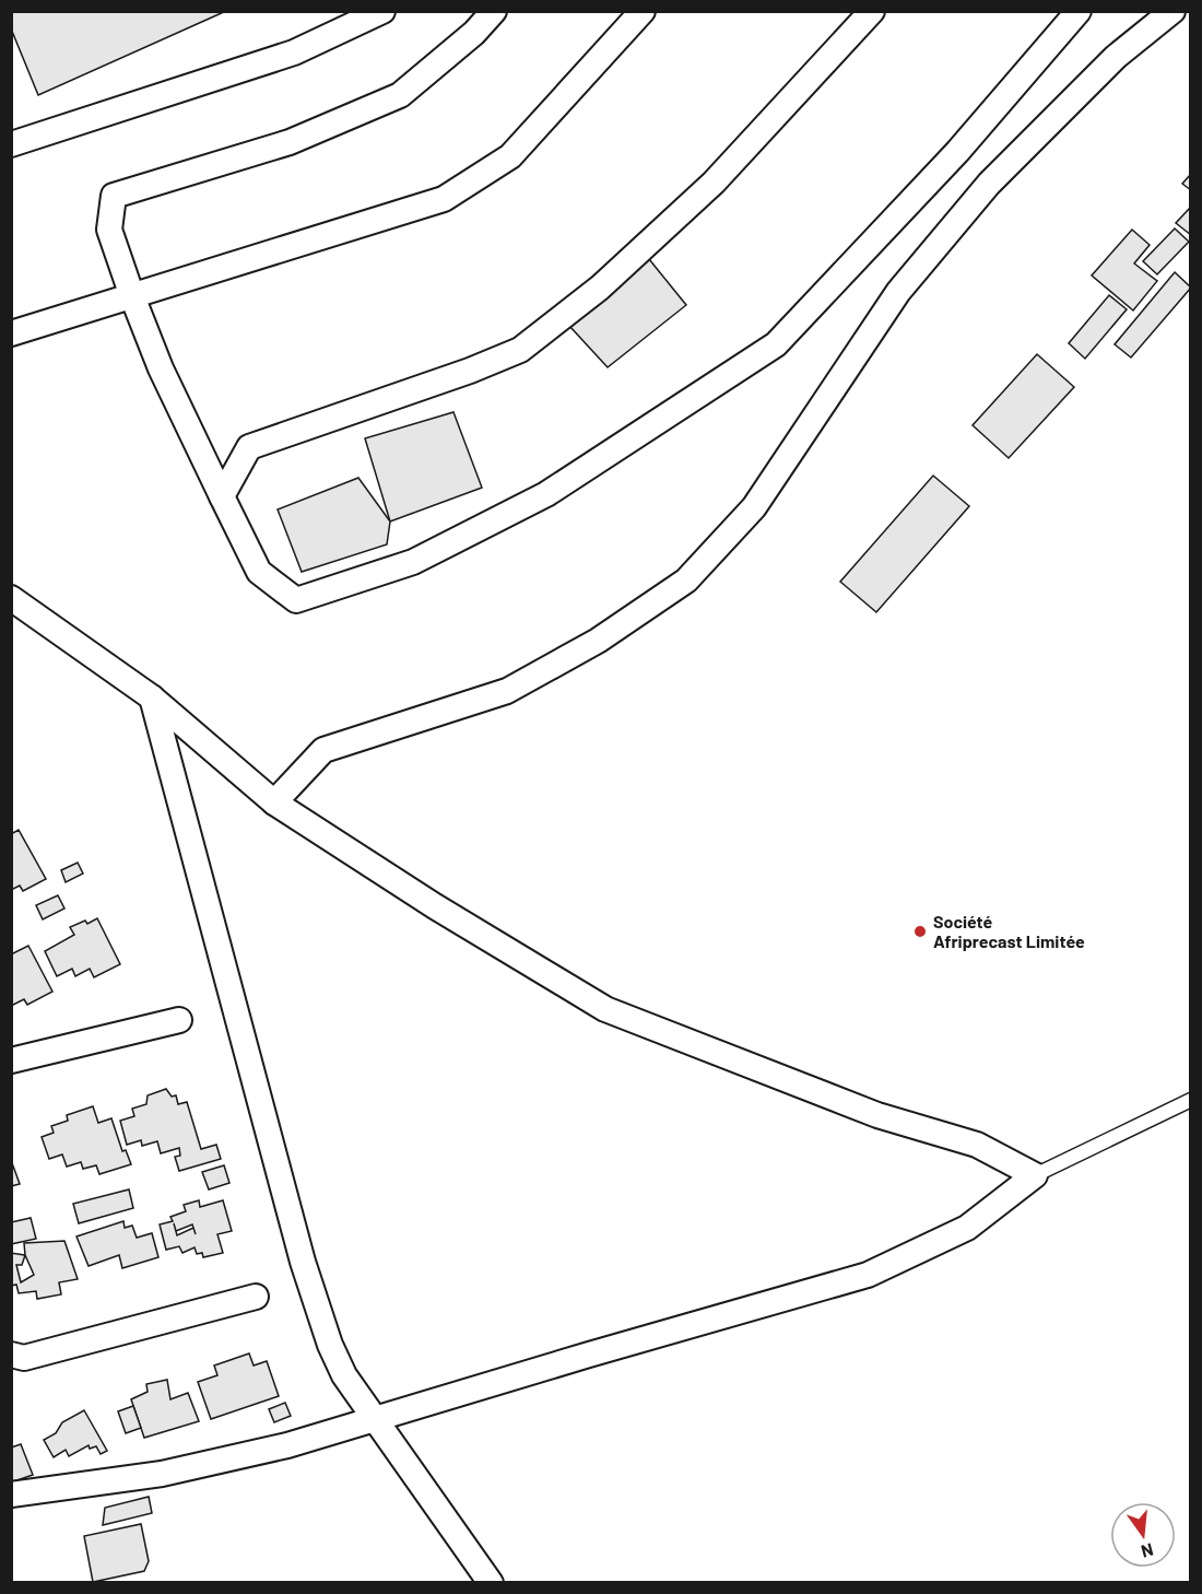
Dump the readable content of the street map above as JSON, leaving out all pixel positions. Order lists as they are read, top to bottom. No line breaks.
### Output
{"places":["Société Afriprecast Limitée"],"north":"bottom"}
